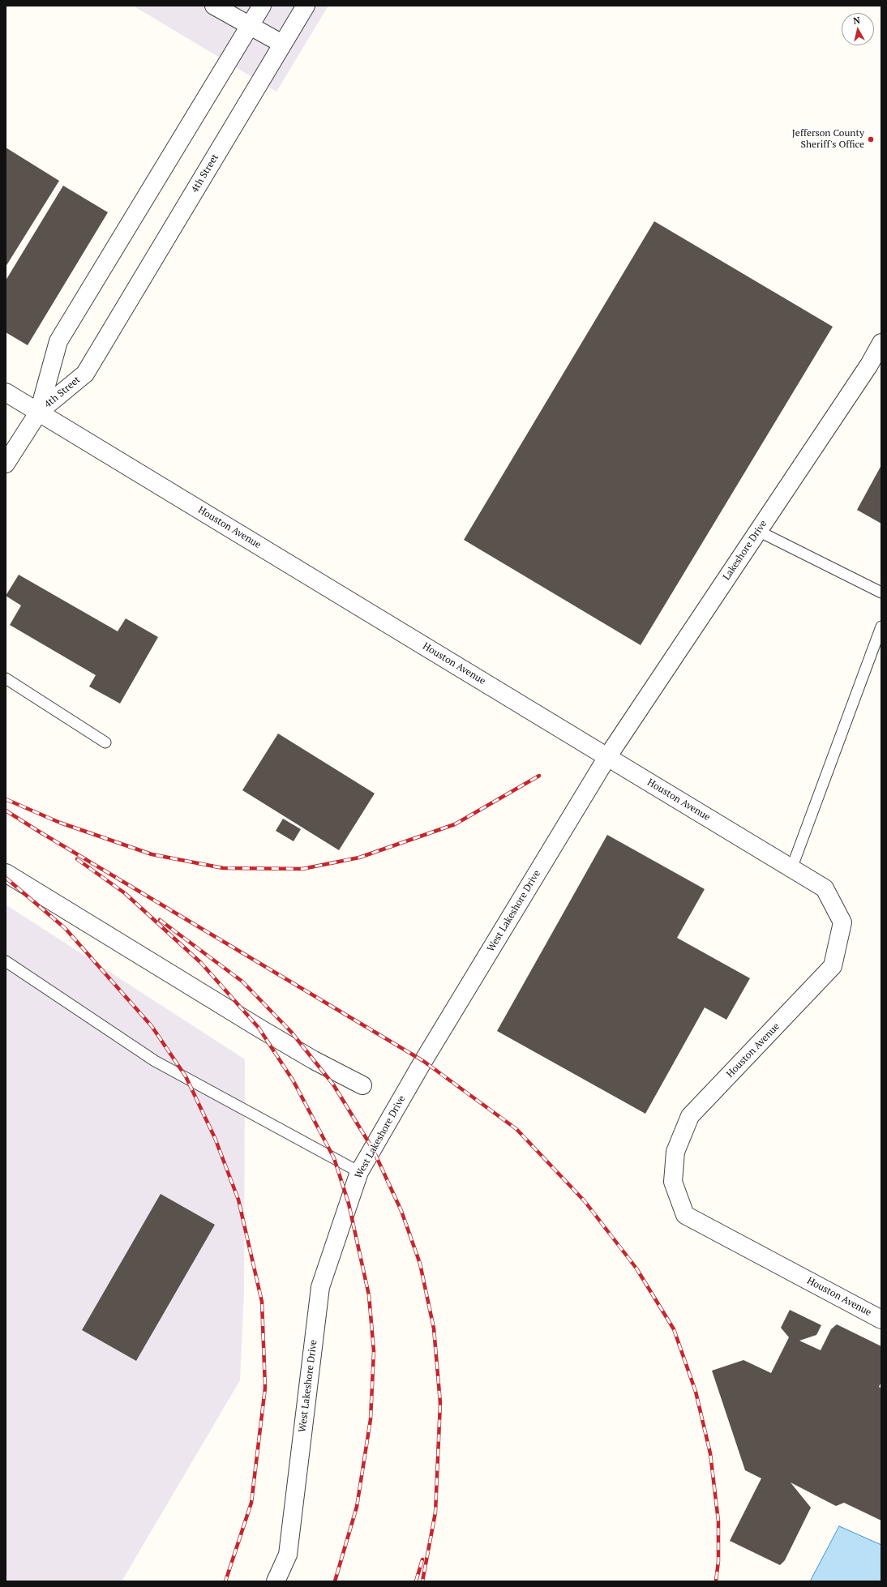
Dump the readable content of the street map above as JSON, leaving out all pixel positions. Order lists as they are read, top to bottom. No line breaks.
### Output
{"streets":{"street":["4th Street","Houston Avenue","Lakeshore Drive","West Lakeshore Drive"]},"crossings":[["4th Street","Houston Avenue"],["Houston Avenue","Lakeshore Drive"],["Houston Avenue","West Lakeshore Drive"],["Lakeshore Drive","West Lakeshore Drive"]],"places":["Jefferson County Sheriff's Office"],"north":"top"}
